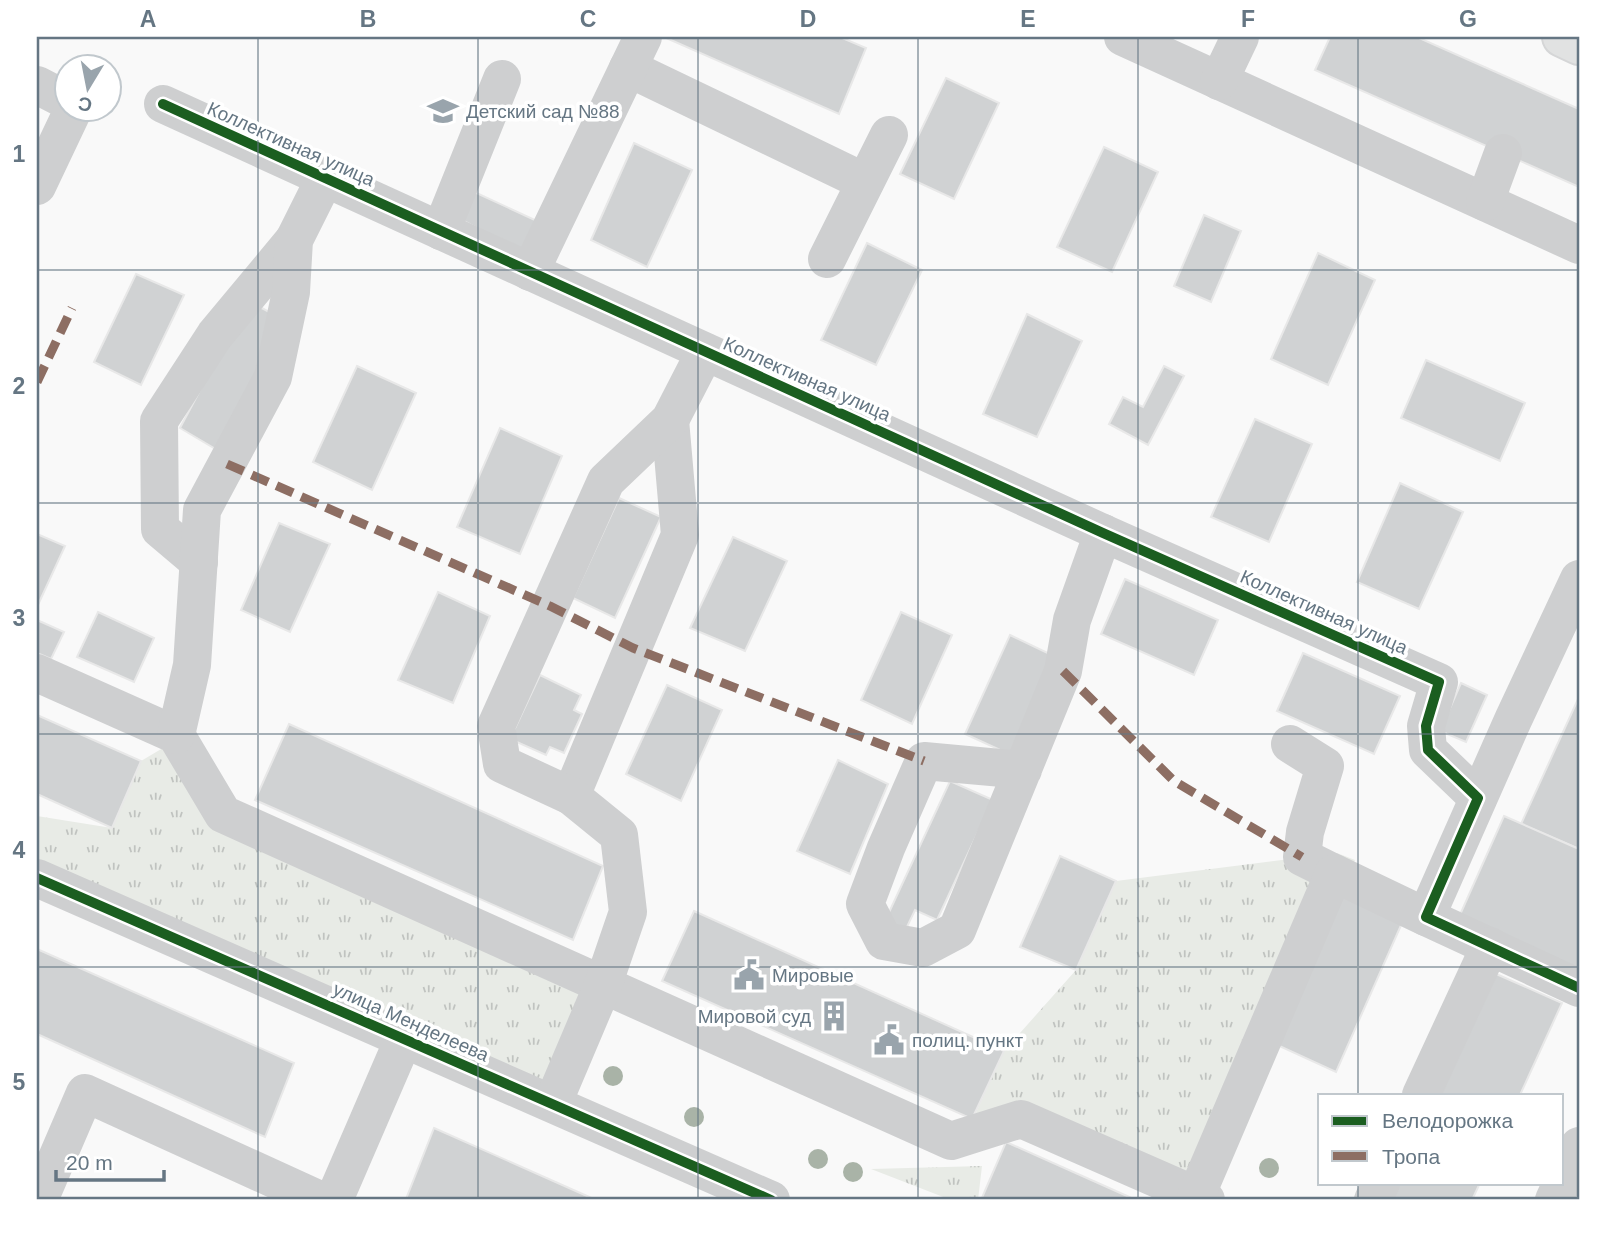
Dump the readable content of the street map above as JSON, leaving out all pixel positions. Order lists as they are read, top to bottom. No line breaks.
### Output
{"streets":{"street":["Коллективная улица","улица Менделеева"]},"places":{"school or university":["Детский сад №88"],"public building":["Мировые","полиц. пункт"],"building":["Мировой суд"]},"legend":["Велодорожка","Тропа"],"scale_bar":"20 m","north":"bottom","grid":{"columns":["A","B","C","D","E","F","G"],"rows":["1","2","3","4","5"]}}
